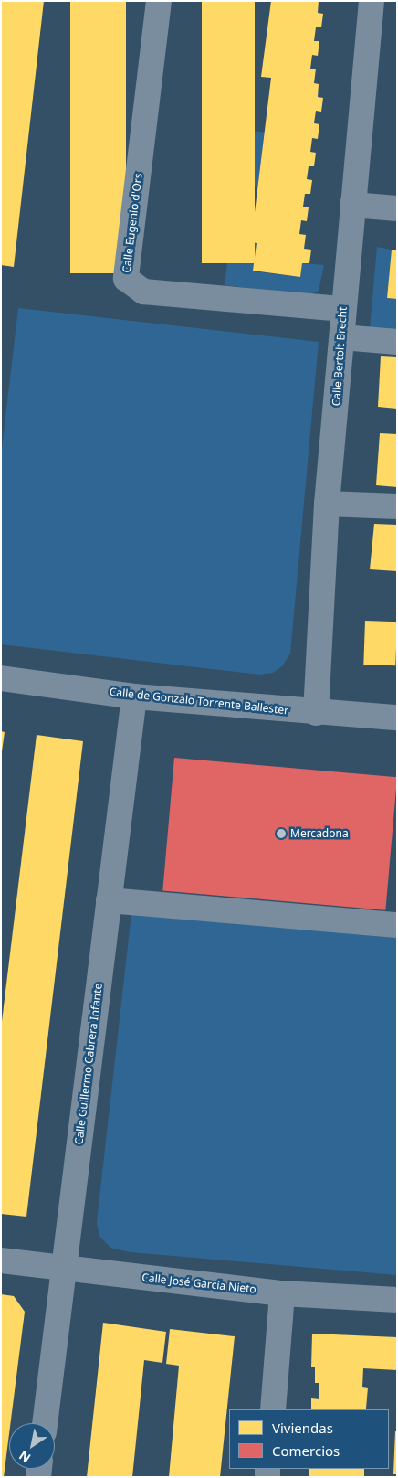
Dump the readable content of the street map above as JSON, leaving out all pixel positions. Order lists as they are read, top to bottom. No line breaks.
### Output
{"streets":{"street":["Calle Eugenio d'Ors","Calle Bertolt Brecht","Calle de Gonzalo Torrente Ballester","Calle Guillermo Cabrera Infante","Calle José García Nieto"]},"crossings":[["Calle Eugenio d'Ors","Calle Bertolt Brecht"],["Calle Bertolt Brecht","Calle de Gonzalo Torrente Ballester"],["Calle de Gonzalo Torrente Ballester","Calle Guillermo Cabrera Infante"],["Calle Guillermo Cabrera Infante","Calle José García Nieto"]],"places":["Mercadona"],"legend":["Viviendas","Comercios"],"north":"bottom left"}
